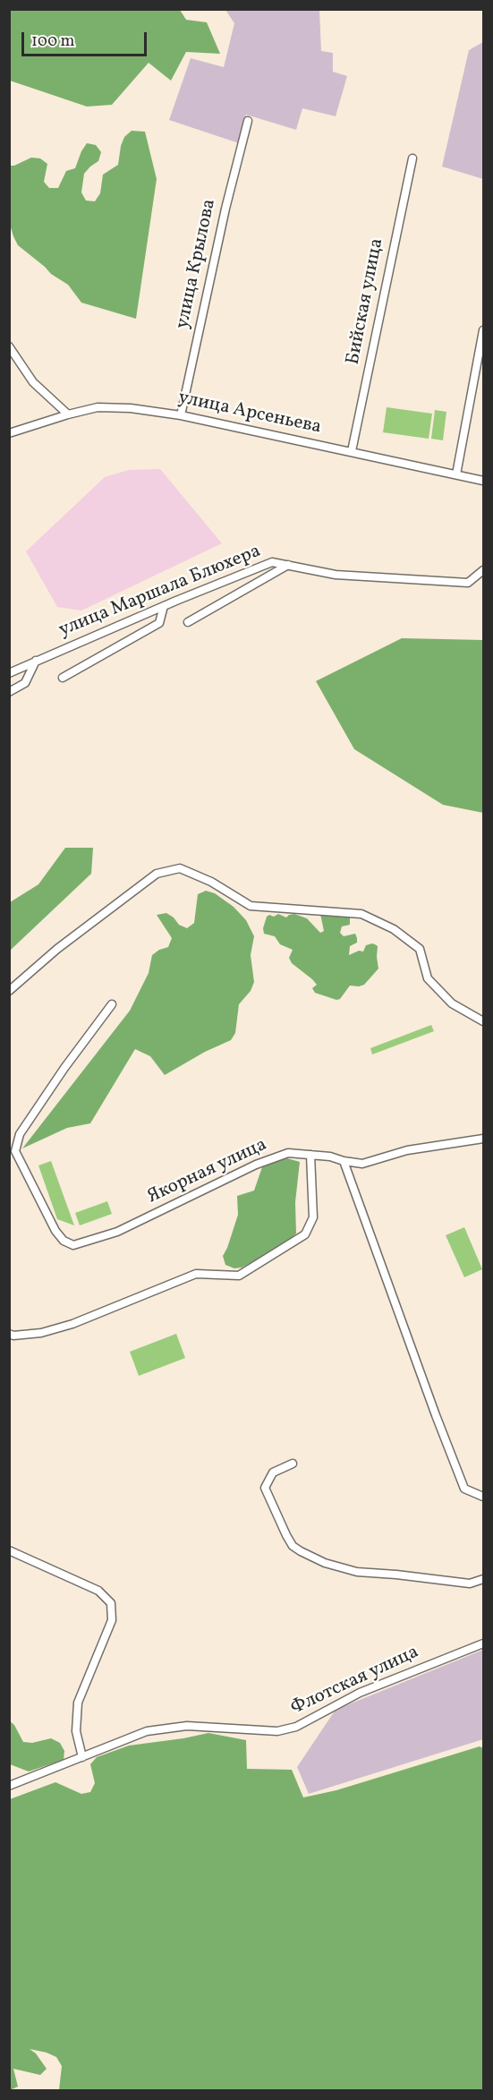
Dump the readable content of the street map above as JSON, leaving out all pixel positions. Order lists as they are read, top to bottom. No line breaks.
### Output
{"streets":{"street":["улица Крылова","Бийская улица","улица Арсеньева","улица Маршала Блюхера","Якорная улица","Флотская улица"]},"crossings":[["улица Крылова","улица Арсеньева"],["Бийская улица","улица Арсеньева"]],"scale_bar":"100 m"}
